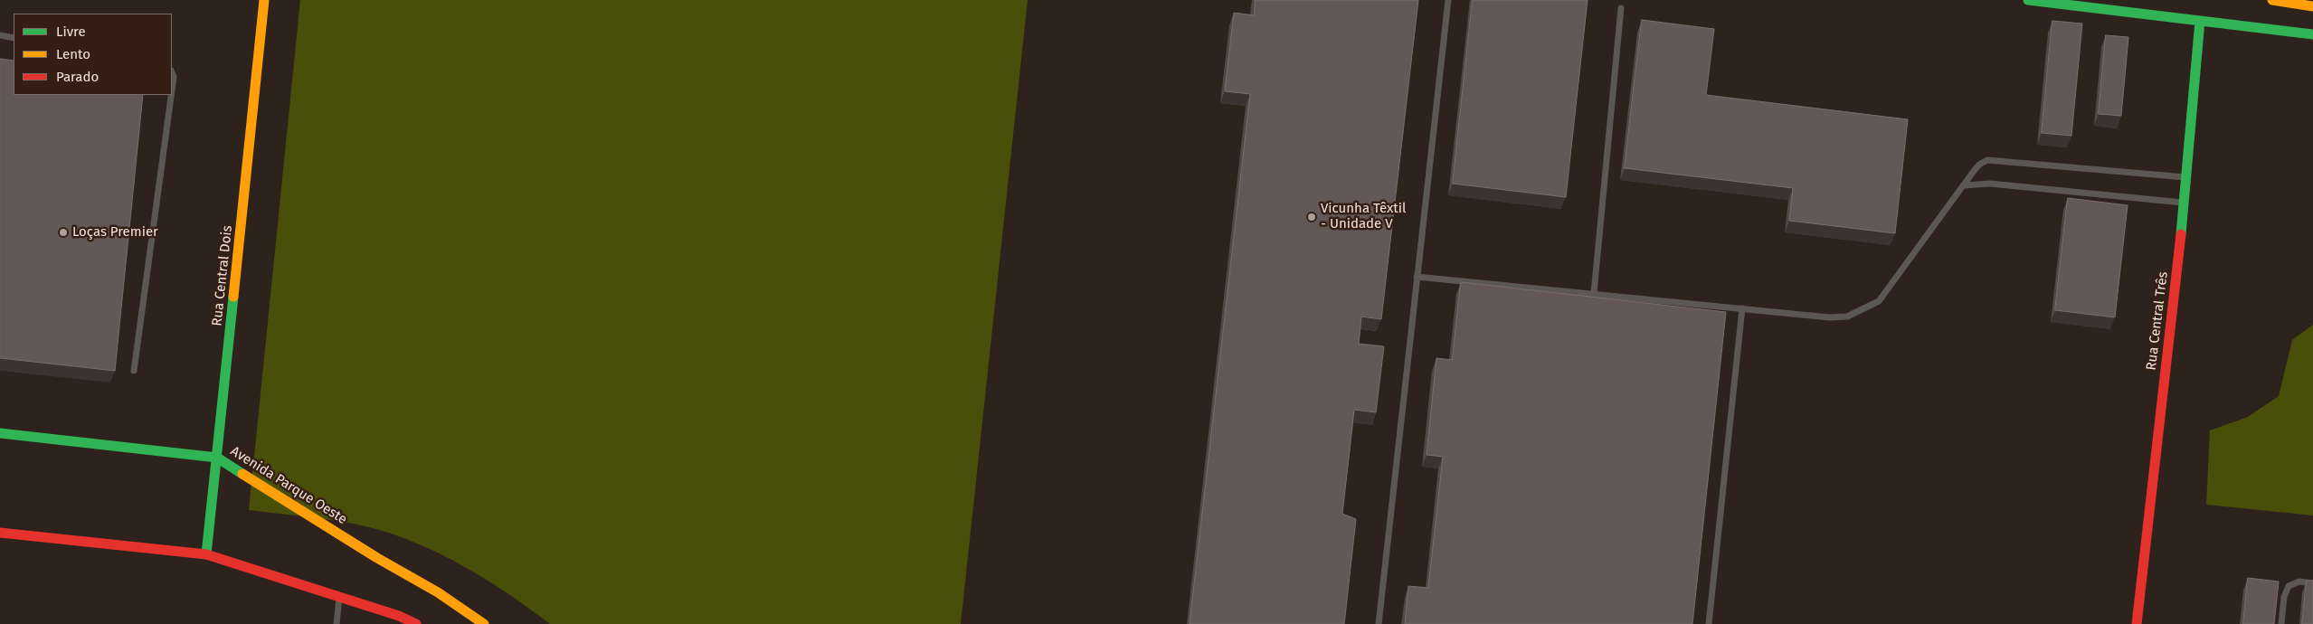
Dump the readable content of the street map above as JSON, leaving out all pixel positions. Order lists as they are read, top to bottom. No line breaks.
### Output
{"streets":{"street":["Rua Central Dois","Rua Central Três","Avenida Parque Oeste"]},"crossings":[["Rua Central Dois","Avenida Parque Oeste"]],"places":["Vicunha Têxtil - Unidade V","Loças Premier"],"legend":["Livre","Lento","Parado"]}
